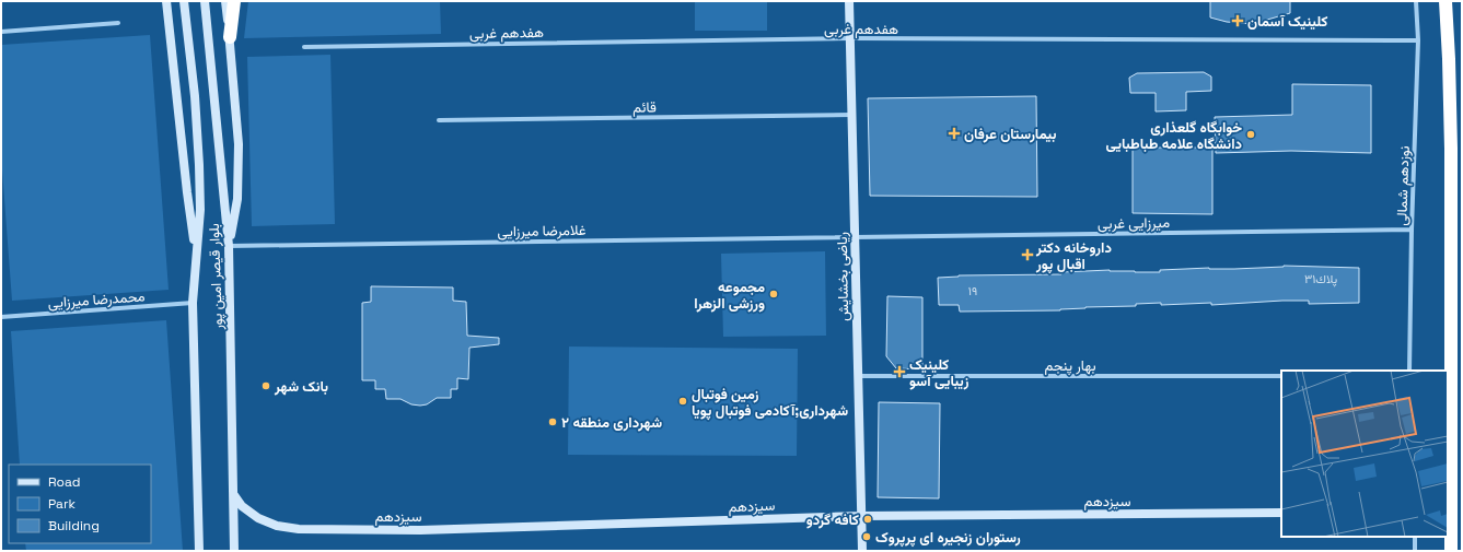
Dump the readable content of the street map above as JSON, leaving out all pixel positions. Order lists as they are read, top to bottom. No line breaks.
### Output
{"streets":{"main road":["بلوار قیصر امین پور","ریاضی بخشایش","سیزدهم"],"street":["هفدهم غربی","قائم","نوزدهم شمالی","میرزایی غربی","غلامرضا میرزایی","محمدرضا میرزایی","بهار پنجم"]},"crossings":[["هفدهم غربی","نوزدهم شمالی"],["هفدهم غربی","ریاضی بخشایش"],["قائم","ریاضی بخشایش"],["نوزدهم شمالی","میرزایی غربی"],["میرزایی غربی","غلامرضا میرزایی"],["میرزایی غربی","ریاضی بخشایش"],["غلامرضا میرزایی","بلوار قیصر امین پور"],["غلامرضا میرزایی","ریاضی بخشایش"],["بلوار قیصر امین پور","محمدرضا میرزایی"],["بلوار قیصر امین پور","سیزدهم"],["ریاضی بخشایش","بهار پنجم"],["ریاضی بخشایش","سیزدهم"]],"places":{"health":["کلینیک آسمان","بیمارستان عرفان","داروخانه دکتر اقبال پور","کلینیک زیبایی آسو"],"other":["خوابگاه گلعذاری دانشگاه علامه طباطبایی","مجموعه ورزشی الزهرا","بانک شهر","زمین فوتبال شهرداری;آکادمی فوتبال پویا","شهرداری منطقه ۲","کافه گردو","رستوران زنجیره ای پرپروک"]},"house_numbers":["پلاك٣١","۱۹"],"legend":["Road","Park","Building"]}
